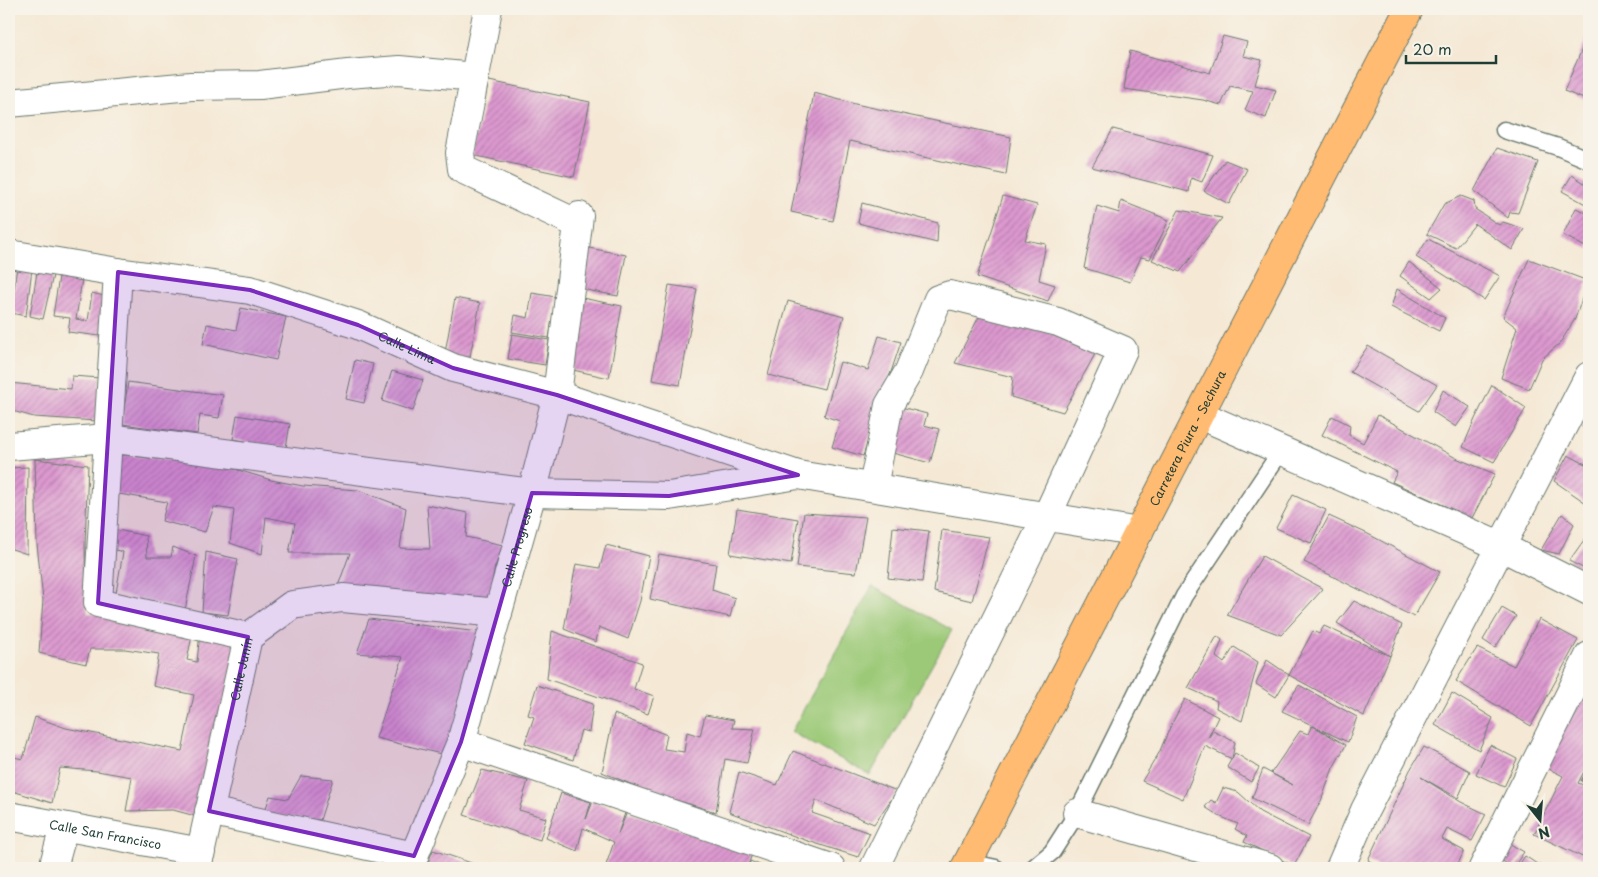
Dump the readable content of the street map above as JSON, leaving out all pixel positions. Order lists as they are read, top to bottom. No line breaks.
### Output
{"streets":{"main road":["Carretera Piura - Sechura"],"street":["Calle Lima","Calle Progreso","Calle Junín","Calle San Francisco"]},"crossings":[["Calle Lima","Calle Progreso"],["Calle Progreso","Calle Junín"],["Calle Junín","Calle San Francisco"]],"scale_bar":"20 m","north":"bottom"}
